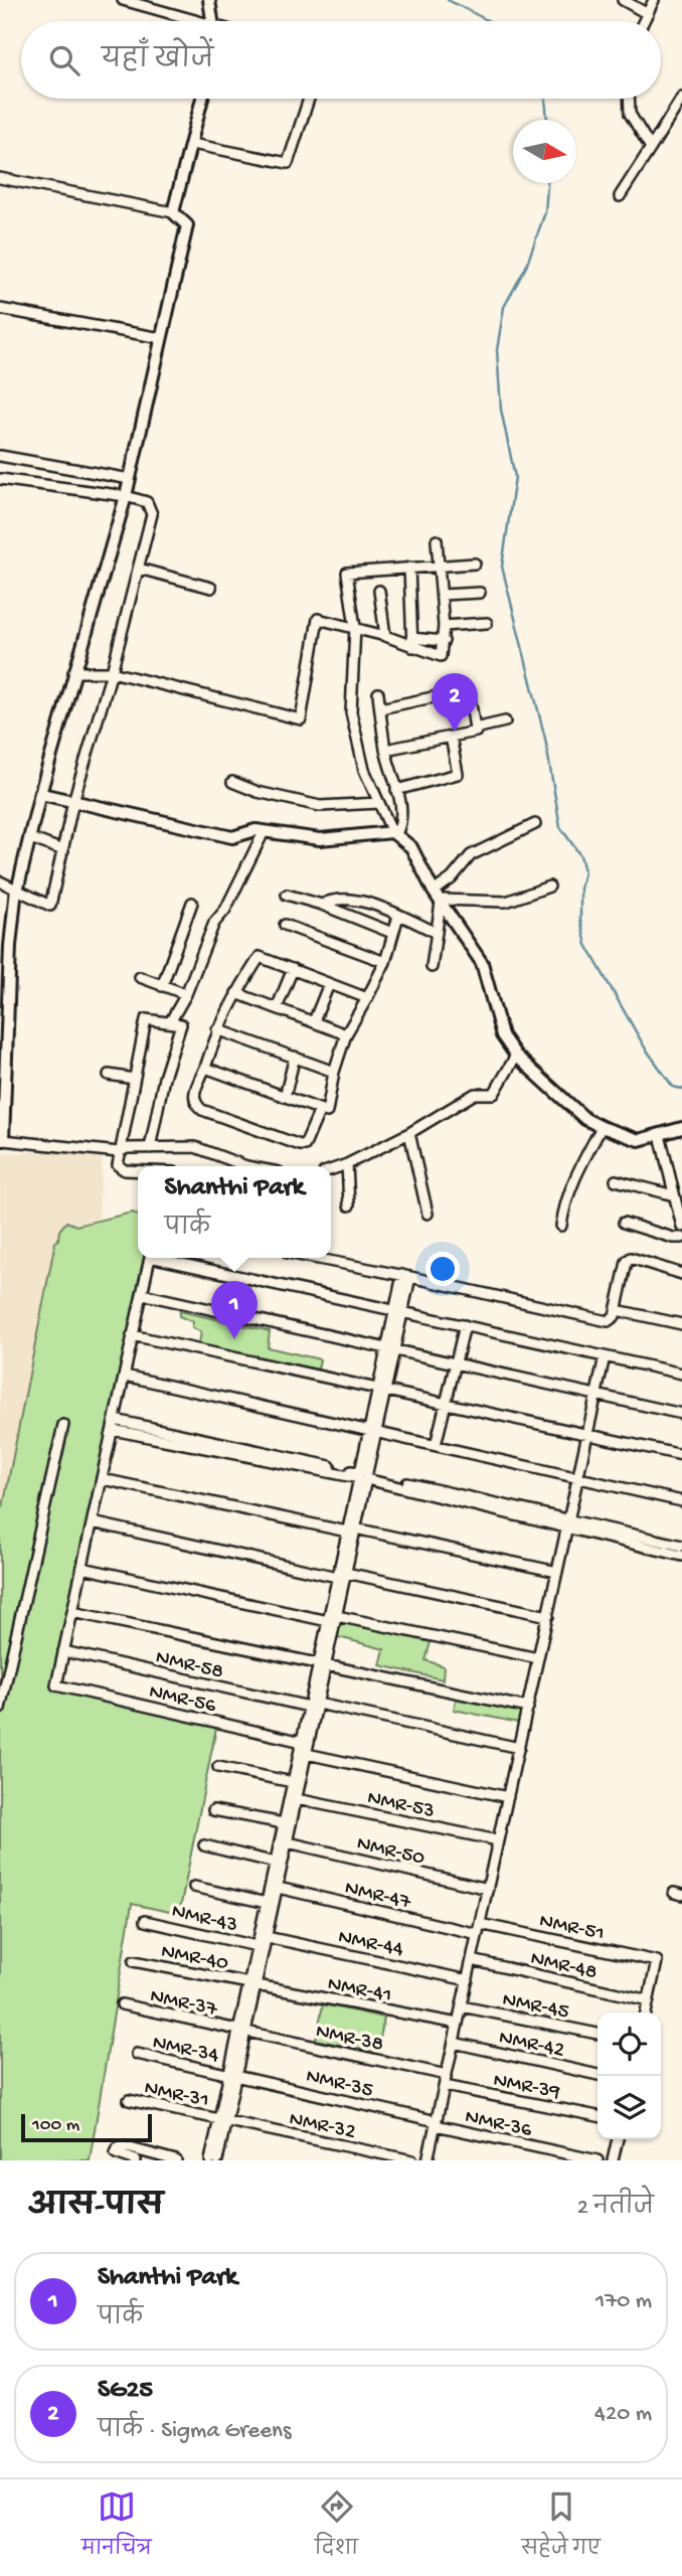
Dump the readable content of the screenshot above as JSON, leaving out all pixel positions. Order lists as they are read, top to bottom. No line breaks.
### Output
{"streets":{"street":["NMR-58","NMR-56","NMR-53","NMR-50","NMR-47","NMR-43","NMR-51","NMR-44","NMR-40","NMR-48","NMR-41","NMR-37","NMR-45","NMR-38","NMR-42","NMR-34","NMR-35","NMR-39","NMR-31","NMR-36","NMR-32"]},"crossings":[["NMR-58","NMR-56"],["NMR-47","NMR-51"],["NMR-51","NMR-48"],["NMR-40","NMR-41"],["NMR-37","NMR-38"],["NMR-34","NMR-35"],["NMR-35","NMR-36"],["NMR-31","NMR-32"]],"scale_bar":"100 m","north":"right","page":{"search":"यहाँ खोजें","pins":["2","1"],"popup":["Shanthi Park","पार्क"],"scale":"100 m","heading":["आस-पास","2 नतीजे"],"list":[{"mark":"1","name":"Shanthi Park","note":"पार्क","value":"170 m"},{"mark":"2","name":"SG25","note":"पार्क · Sigma Greens","value":"420 m"}],"nav":["मानचित्र","दिशा","सहेजे गए"]}}
